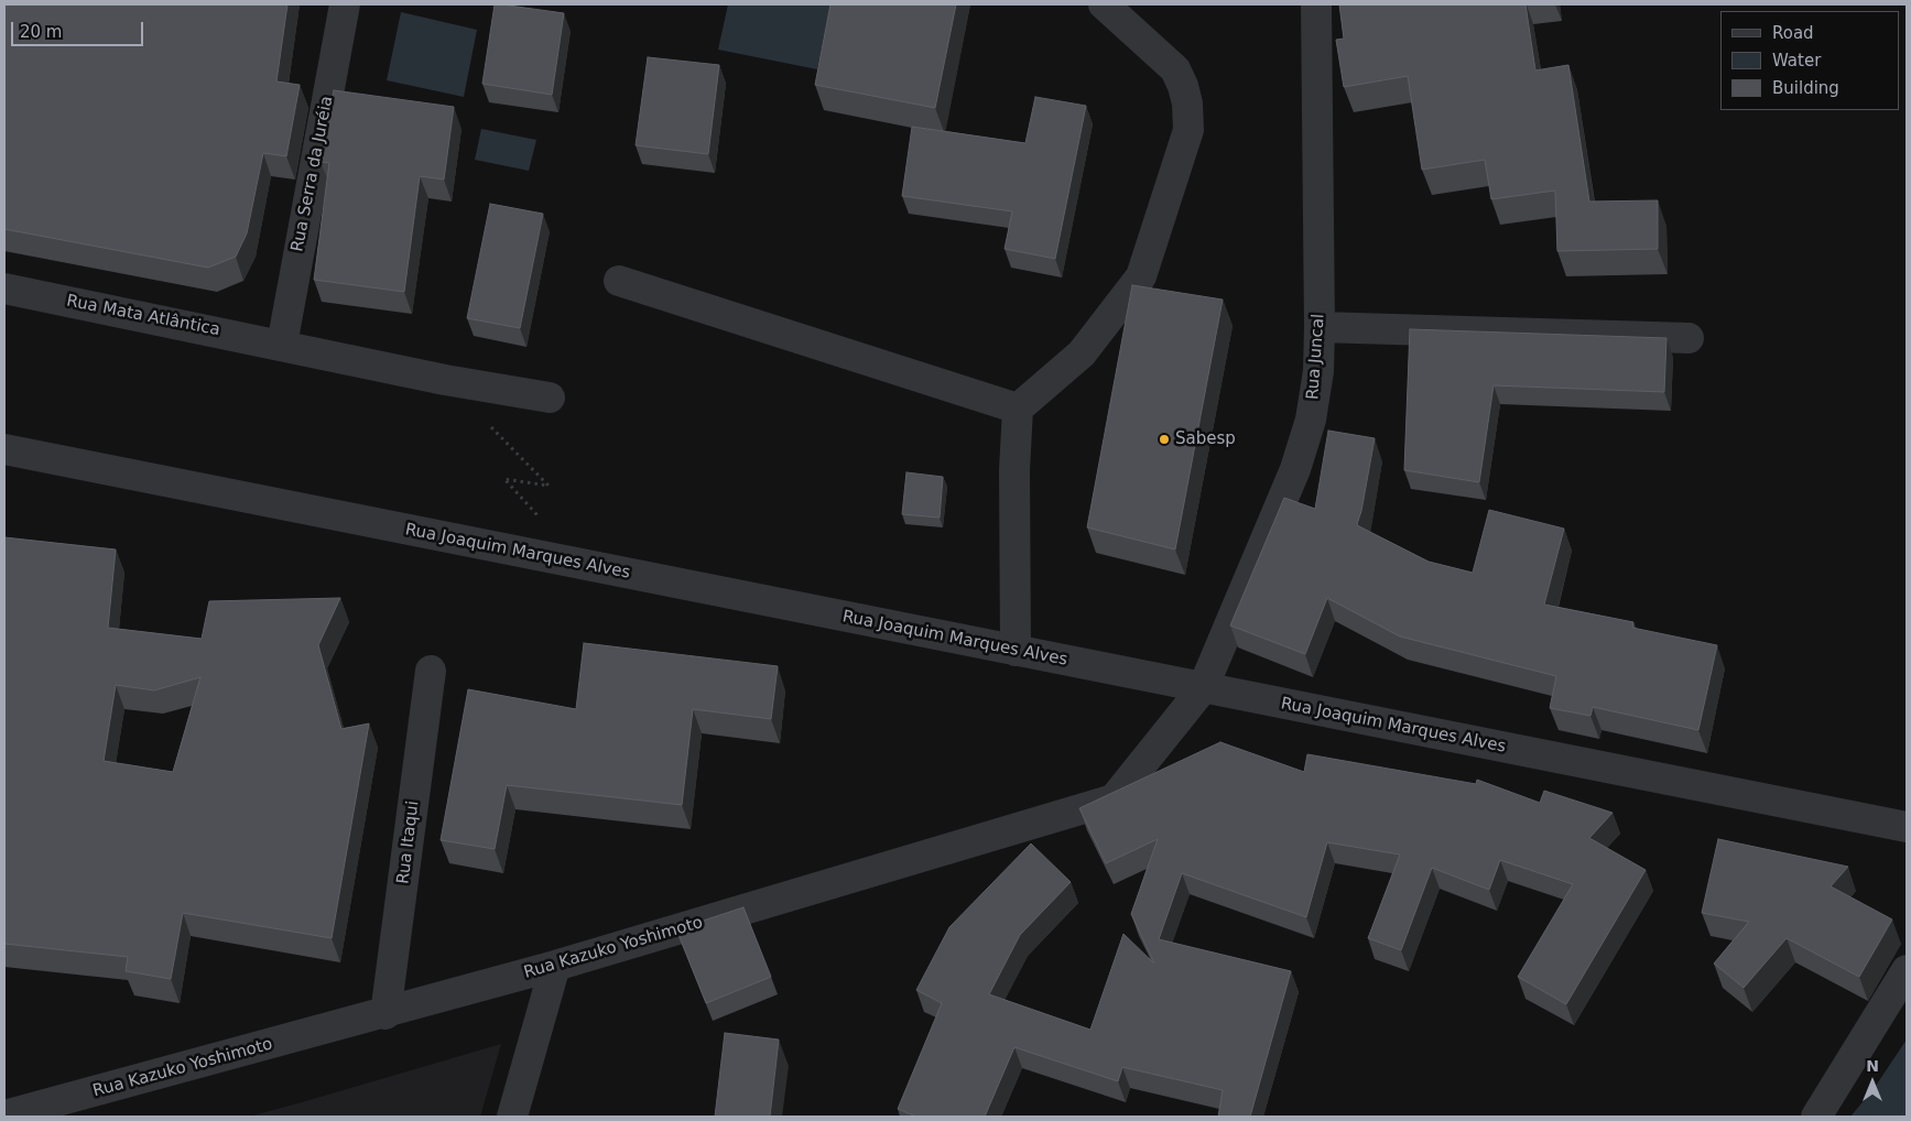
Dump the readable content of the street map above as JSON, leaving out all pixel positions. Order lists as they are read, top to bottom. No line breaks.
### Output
{"streets":{"street":["Rua Serra da Juréia","Rua Mata Atlântica","Rua Juncal","Rua Joaquim Marques Alves","Rua Itaqui","Rua Kazuko Yoshimoto"]},"crossings":[["Rua Serra da Juréia","Rua Mata Atlântica"],["Rua Juncal","Rua Joaquim Marques Alves"],["Rua Juncal","Rua Kazuko Yoshimoto"],["Rua Joaquim Marques Alves","Rua Kazuko Yoshimoto"],["Rua Itaqui","Rua Kazuko Yoshimoto"]],"places":["Sabesp"],"legend":["Road","Water","Building"],"scale_bar":"20 m","north":"top"}
